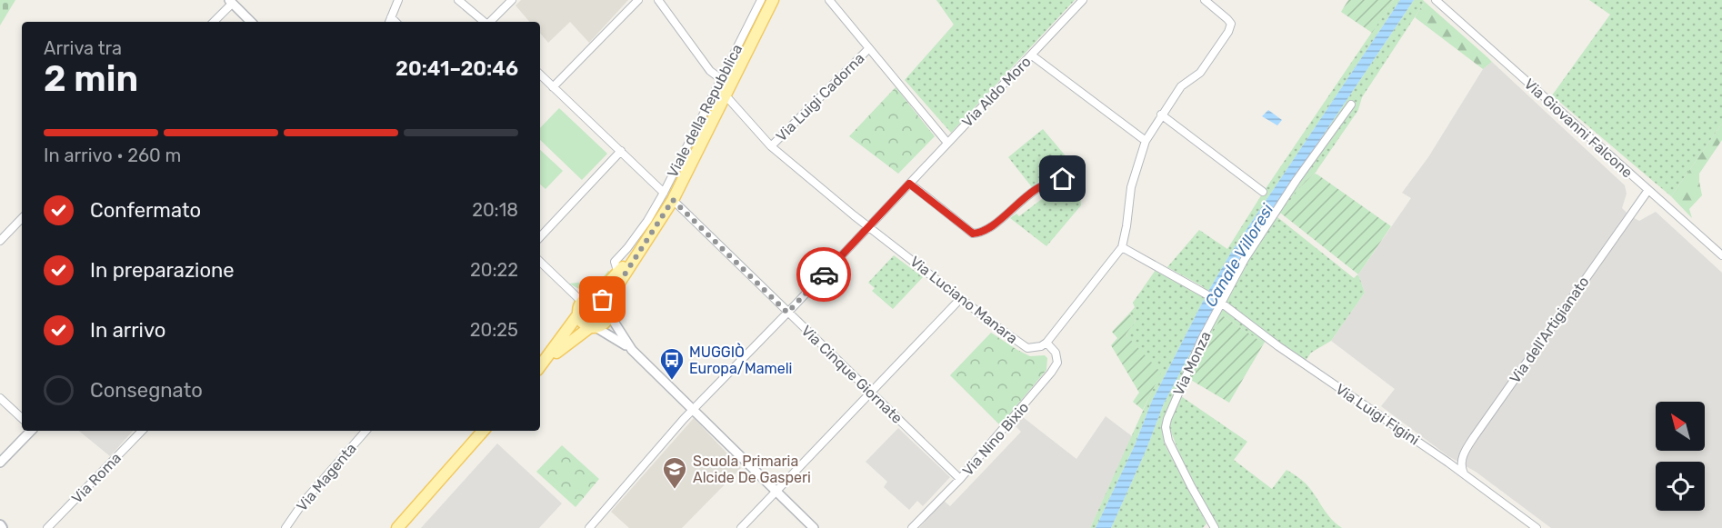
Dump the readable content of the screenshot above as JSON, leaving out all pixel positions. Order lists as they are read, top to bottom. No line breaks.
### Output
{"streets":{"main road":["Viale della Repubblica"],"street":["Via Aldo Moro","Via Luigi Cadorna","Via Giovanni Falcone","Via Luciano Manara","Via dell'Artigianato","Via Monza","Via Cinque Giornate","Via Luigi Figini","Via Nino Bixio","Via Magenta","Via Roma"]},"crossings":[["Via Aldo Moro","Via Luciano Manara"],["Via Aldo Moro","Via Cinque Giornate"],["Via Luigi Cadorna","Via Luciano Manara"],["Viale della Repubblica","Via Luciano Manara"],["Viale della Repubblica","Via Cinque Giornate"],["Via Giovanni Falcone","Via dell'Artigianato"],["Via Luciano Manara","Via Nino Bixio"],["Via dell'Artigianato","Via Luigi Figini"],["Via Monza","Via Luigi Figini"],["Via Cinque Giornate","Via Nino Bixio"]],"water":["Canale Villoresi"],"places":{"bus stop":["MUGGIÒ Europa/Mameli"],"school or university":["Scuola Primaria Alcide De Gasperi"]},"north":"top left","page":{"heading":["2 min","Arriva tra","20:41–20:46"],"bar":"In arrivo · 260 m","list":[["Confermato","20:18"],["In preparazione","20:22"],["In arrivo","20:25"],"Consegnato"]}}
